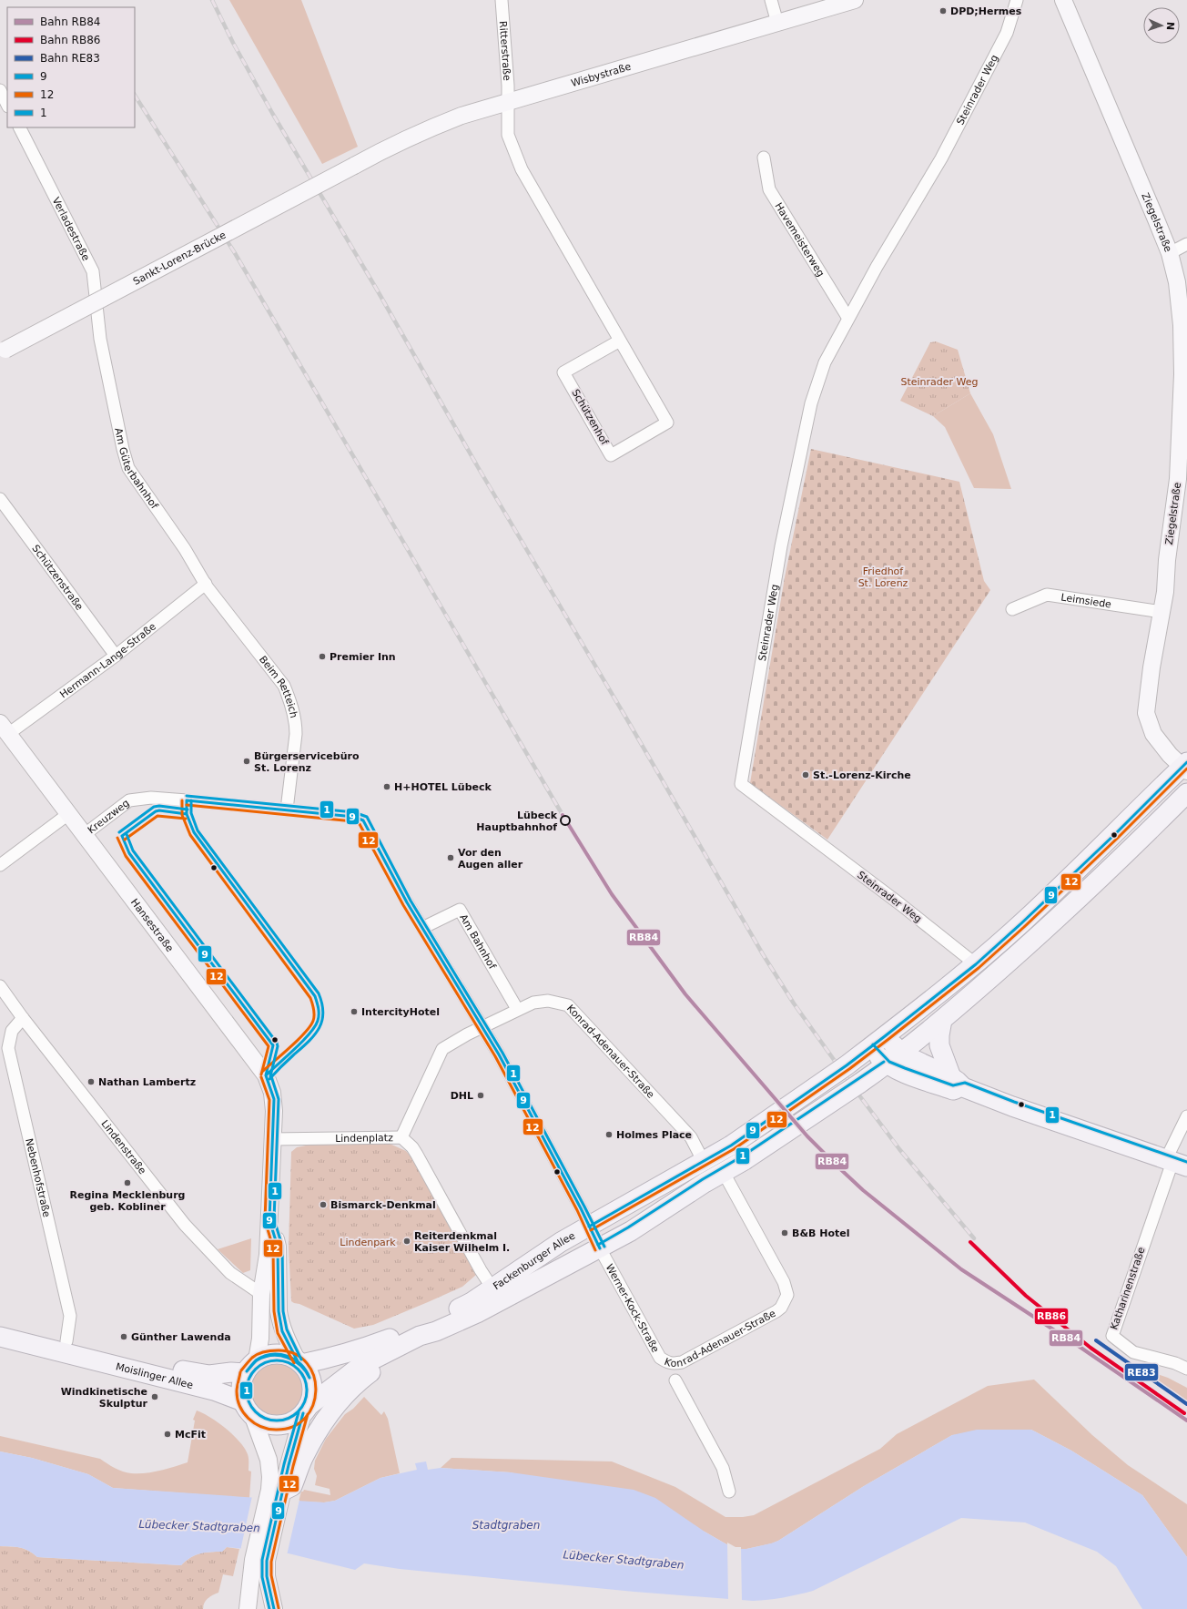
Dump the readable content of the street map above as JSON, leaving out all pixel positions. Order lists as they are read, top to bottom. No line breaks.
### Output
{"streets":{"main road":["Wisbystraße","Ziegelstraße","Sankt-Lorenz-Brücke","Hansestraße","Fackenburger Allee","Moislinger Allee"],"street":["Ritterstraße","Steinrader Weg","Verladestraße","Havemeisterweg","Schützenhof","Am Güterbahnhof","Schützenstraße","Leimsiede","Hermann-Lange-Straße","Beim Retteich","Kreuzweg","Am Bahnhof","Konrad-Adenauer-Straße","Lindenplatz","Lindenstraße","Nebenhofstraße","Katharinenstraße","Werner-Kock-Straße"]},"crossings":[["Ritterstraße","Wisbystraße"],["Ritterstraße","Schützenhof"],["Wisbystraße","Sankt-Lorenz-Brücke"],["Wisbystraße","Schützenhof"],["Steinrader Weg","Havemeisterweg"],["Steinrader Weg","Fackenburger Allee"],["Ziegelstraße","Leimsiede"],["Ziegelstraße","Fackenburger Allee"],["Verladestraße","Am Güterbahnhof"],["Am Güterbahnhof","Hermann-Lange-Straße"],["Am Güterbahnhof","Beim Retteich"],["Schützenstraße","Hermann-Lange-Straße"],["Hermann-Lange-Straße","Beim Retteich"],["Hermann-Lange-Straße","Hansestraße"],["Beim Retteich","Kreuzweg"],["Kreuzweg","Hansestraße"],["Hansestraße","Lindenplatz"],["Am Bahnhof","Konrad-Adenauer-Straße"],["Konrad-Adenauer-Straße","Lindenplatz"],["Konrad-Adenauer-Straße","Fackenburger Allee"],["Konrad-Adenauer-Straße","Werner-Kock-Straße"],["Lindenplatz","Fackenburger Allee"],["Lindenstraße","Nebenhofstraße"],["Nebenhofstraße","Moislinger Allee"],["Fackenburger Allee","Werner-Kock-Straße"],["Fackenburger Allee","Moislinger Allee"]],"water":["Stadtgraben","Lübecker Stadtgraben"],"parks":["Steinrader Weg","Friedhof St. Lorenz","Lindenpark"],"places":["DPD;Hermes","Premier Inn","Bürgerservicebüro St. Lorenz","St.-Lorenz-Kirche","H+HOTEL Lübeck","Lübeck Hauptbahnhof","Vor den Augen aller","IntercityHotel","Nathan Lambertz","DHL","Holmes Place","Regina Mecklenburg geb. Kobliner","Bismarck-Denkmal","B&B Hotel","Reiterdenkmal Kaiser Wilhelm I.","Günther Lawenda","Windkinetische Skulptur","McFit"],"lines":["transit line 9","transit line 12","transit line 1","rail line RB84","rail line RB86","rail line RE83"],"legend":["Bahn RB84","Bahn RB86","Bahn RE83","9","12","1"],"north":"right"}
